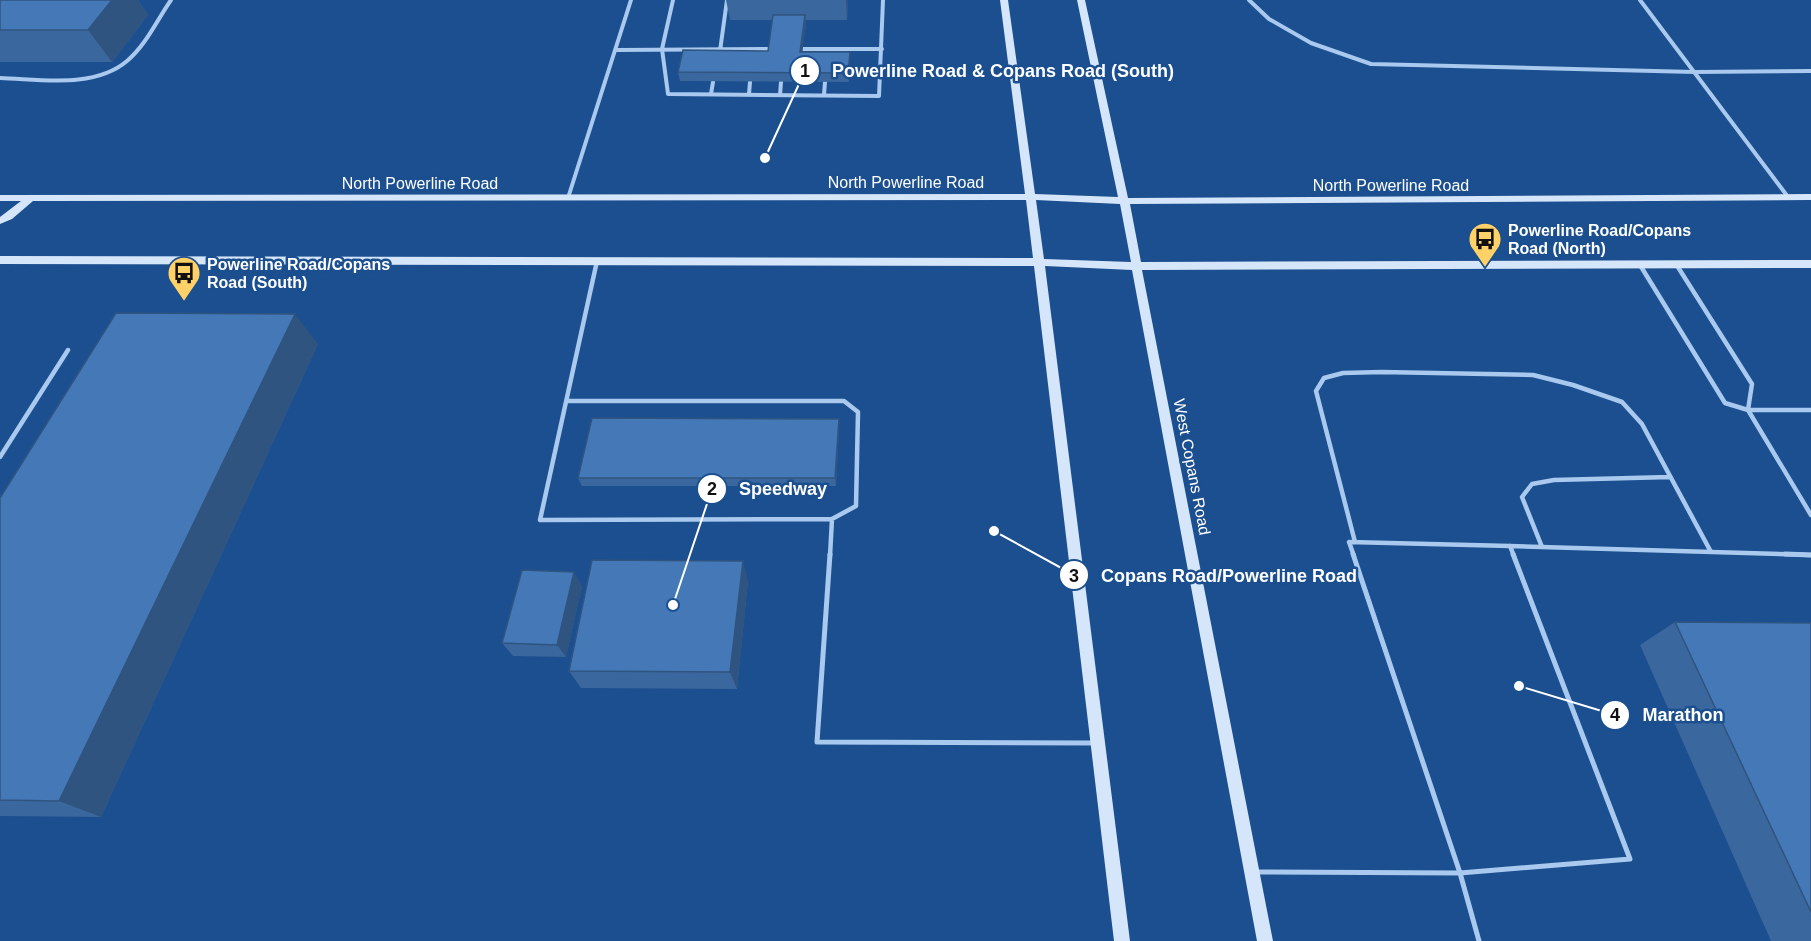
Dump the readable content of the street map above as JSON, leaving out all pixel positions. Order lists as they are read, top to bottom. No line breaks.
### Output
{"streets":{"main road":["North Powerline Road","West Copans Road"]},"crossings":[["North Powerline Road","West Copans Road"]],"places":{"other":["Powerline Road & Copans Road (South)","Copans Road/Powerline Road","Speedway","Marathon"],"bus stop":["Powerline Road/Copans Road (North)","Powerline Road/Copans Road (South)"]}}
